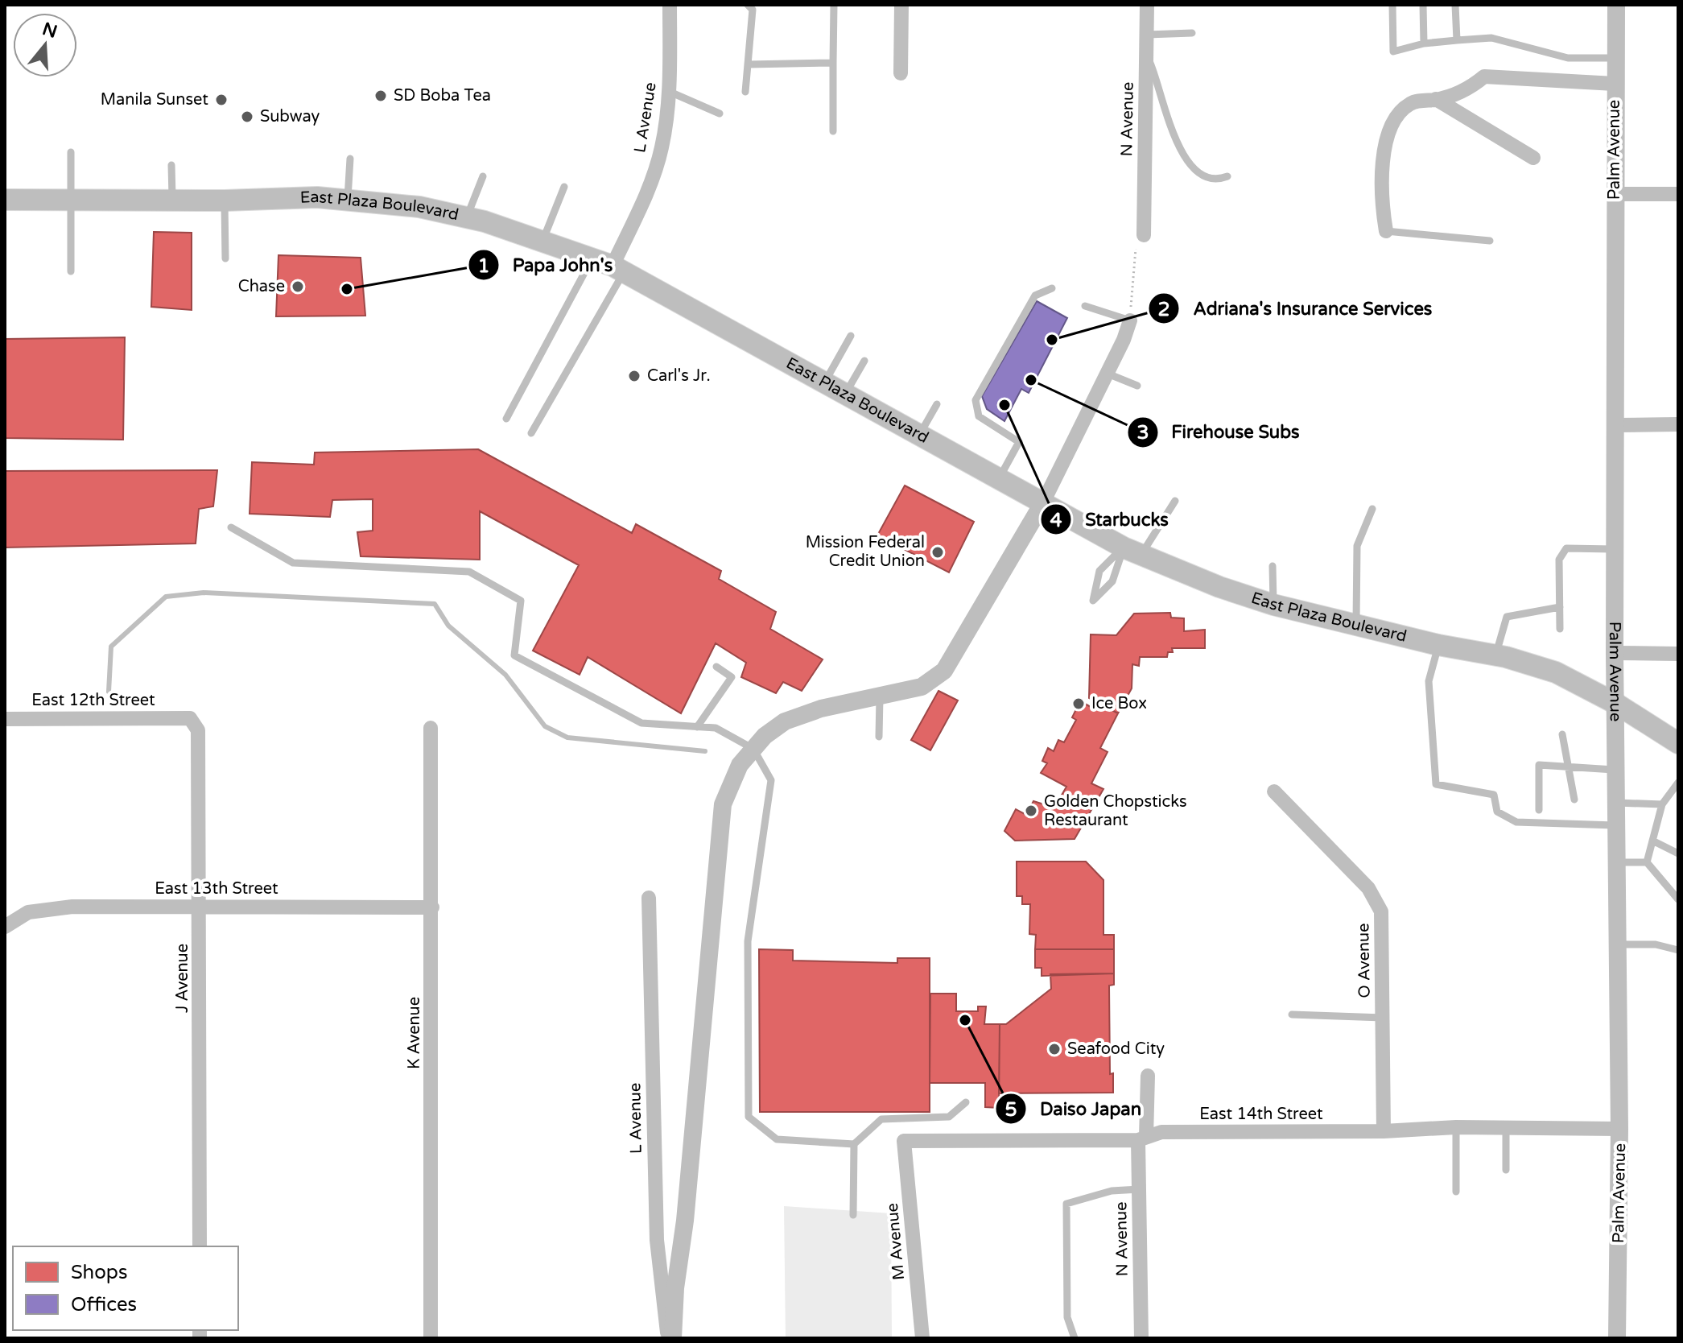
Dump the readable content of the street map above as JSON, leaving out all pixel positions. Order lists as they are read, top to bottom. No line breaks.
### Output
{"streets":{"main road":["East Plaza Boulevard"],"street":["L Avenue","N Avenue","Palm Avenue","East 12th Street","East 13th Street","O Avenue","J Avenue","K Avenue","East 14th Street","M Avenue"]},"crossings":[["L Avenue","East Plaza Boulevard"],["N Avenue","East 14th Street"],["Palm Avenue","East Plaza Boulevard"],["Palm Avenue","East 14th Street"],["East 12th Street","J Avenue"],["East 13th Street","J Avenue"],["East 13th Street","K Avenue"],["O Avenue","East 14th Street"],["East 14th Street","M Avenue"]],"places":["SD Boba Tea","Manila Sunset","Subway","Chase","Papa John's","Adriana's Insurance Services","Carl's Jr.","Firehouse Subs","Starbucks","Mission Federal Credit Union","Ice Box","Golden Chopsticks Restaurant","Daiso Japan","Seafood City"],"legend":["Shops","Offices"],"north":"top"}
